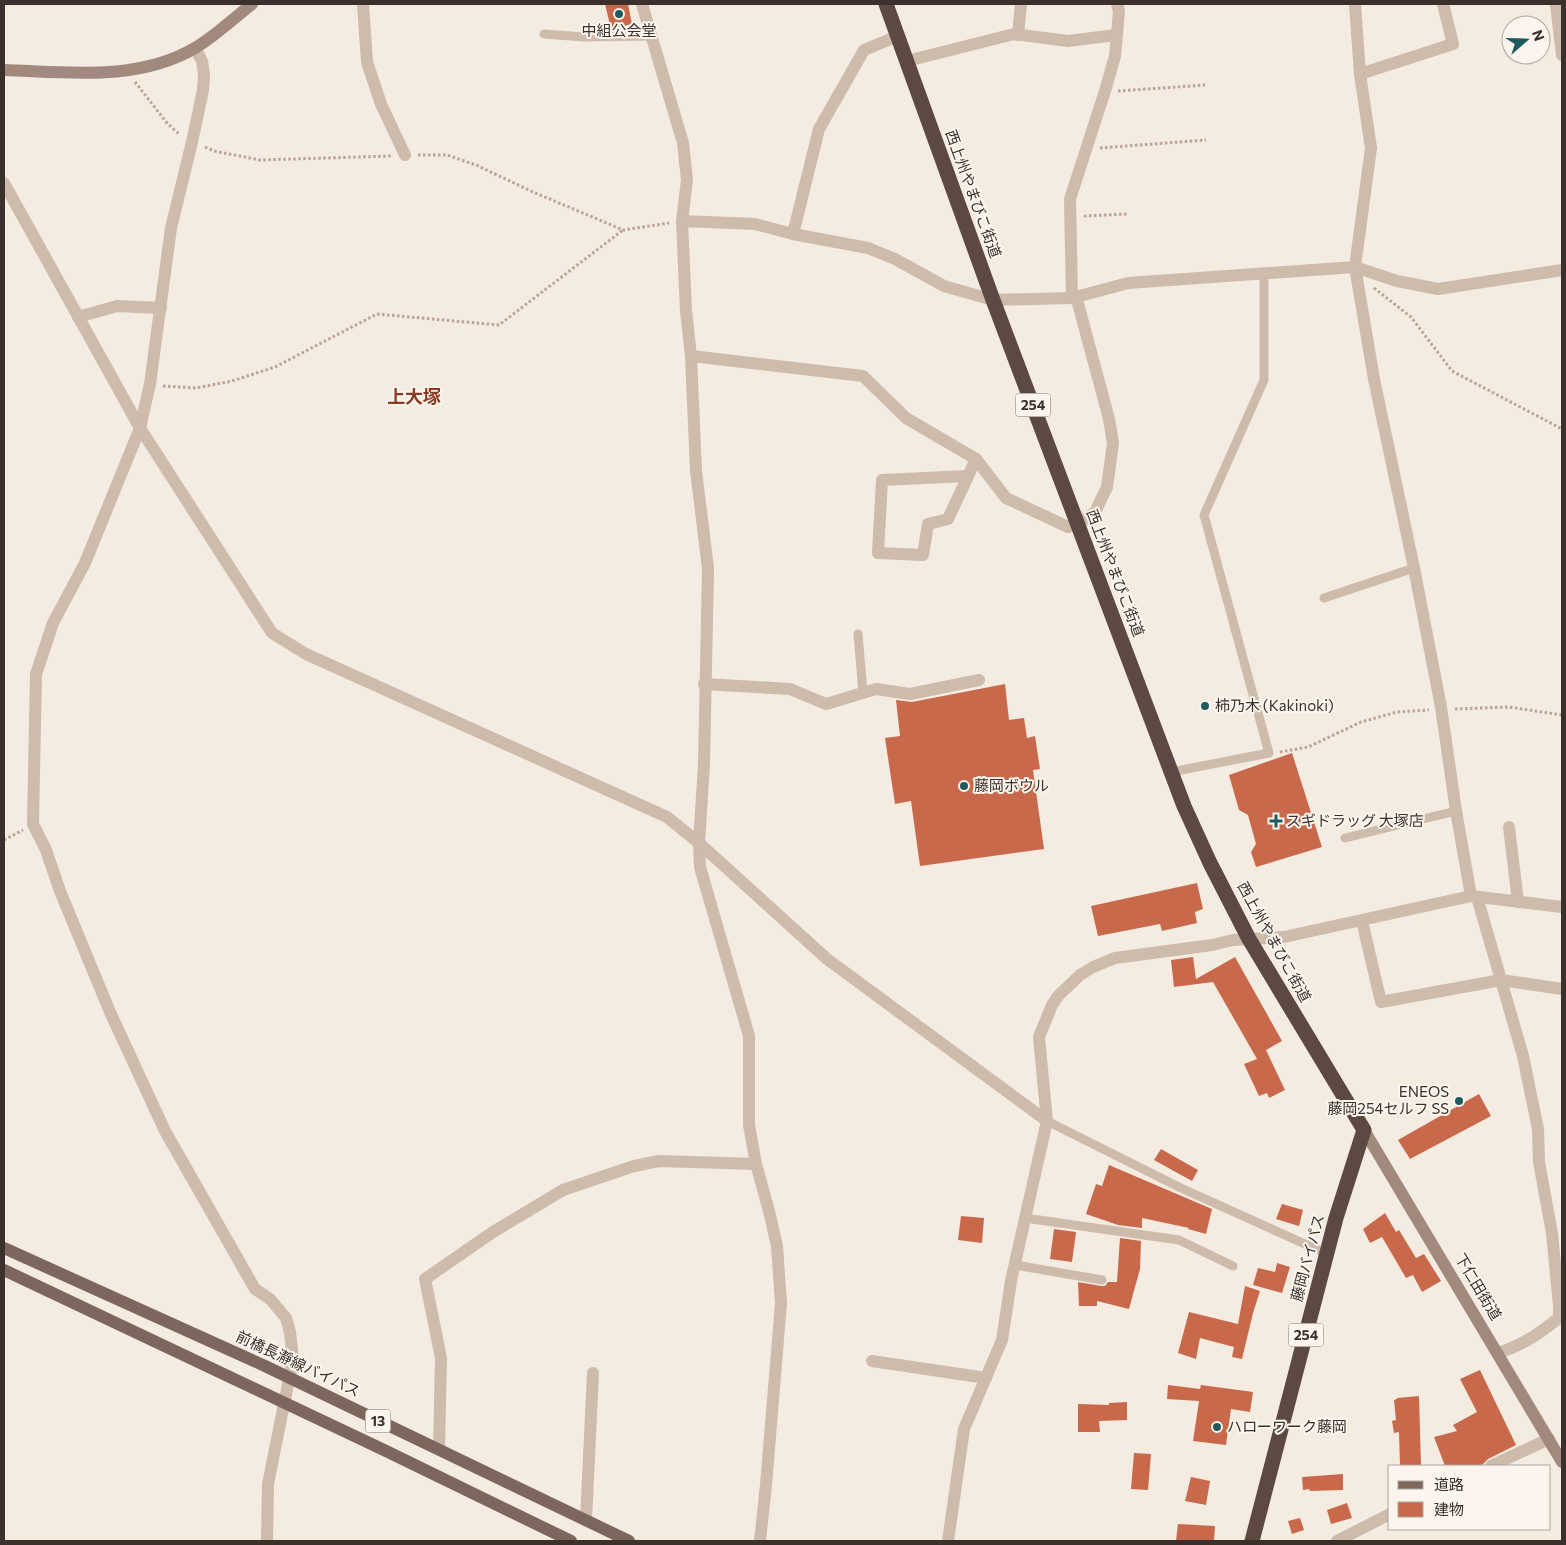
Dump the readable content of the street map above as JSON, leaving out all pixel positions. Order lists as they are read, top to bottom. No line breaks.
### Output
{"streets":{"highway":["西上州やまびこ街道","254","藤岡バイパス"],"main road":["前橋長瀞線バイパス","13"],"street":["下仁田街道"]},"crossings":[["西上州やまびこ街道","藤岡バイパス"],["西上州やまびこ街道","下仁田街道"],["藤岡バイパス","下仁田街道"]],"districts":["上大塚"],"places":{"other":["中組公会堂","柿乃木 (Kakinoki)","藤岡ボウル","ENEOS 藤岡254セルフ SS","ハローワーク藤岡"],"health":["スギドラッグ 大塚店"]},"legend":["道路","建物"],"north":"right"}
